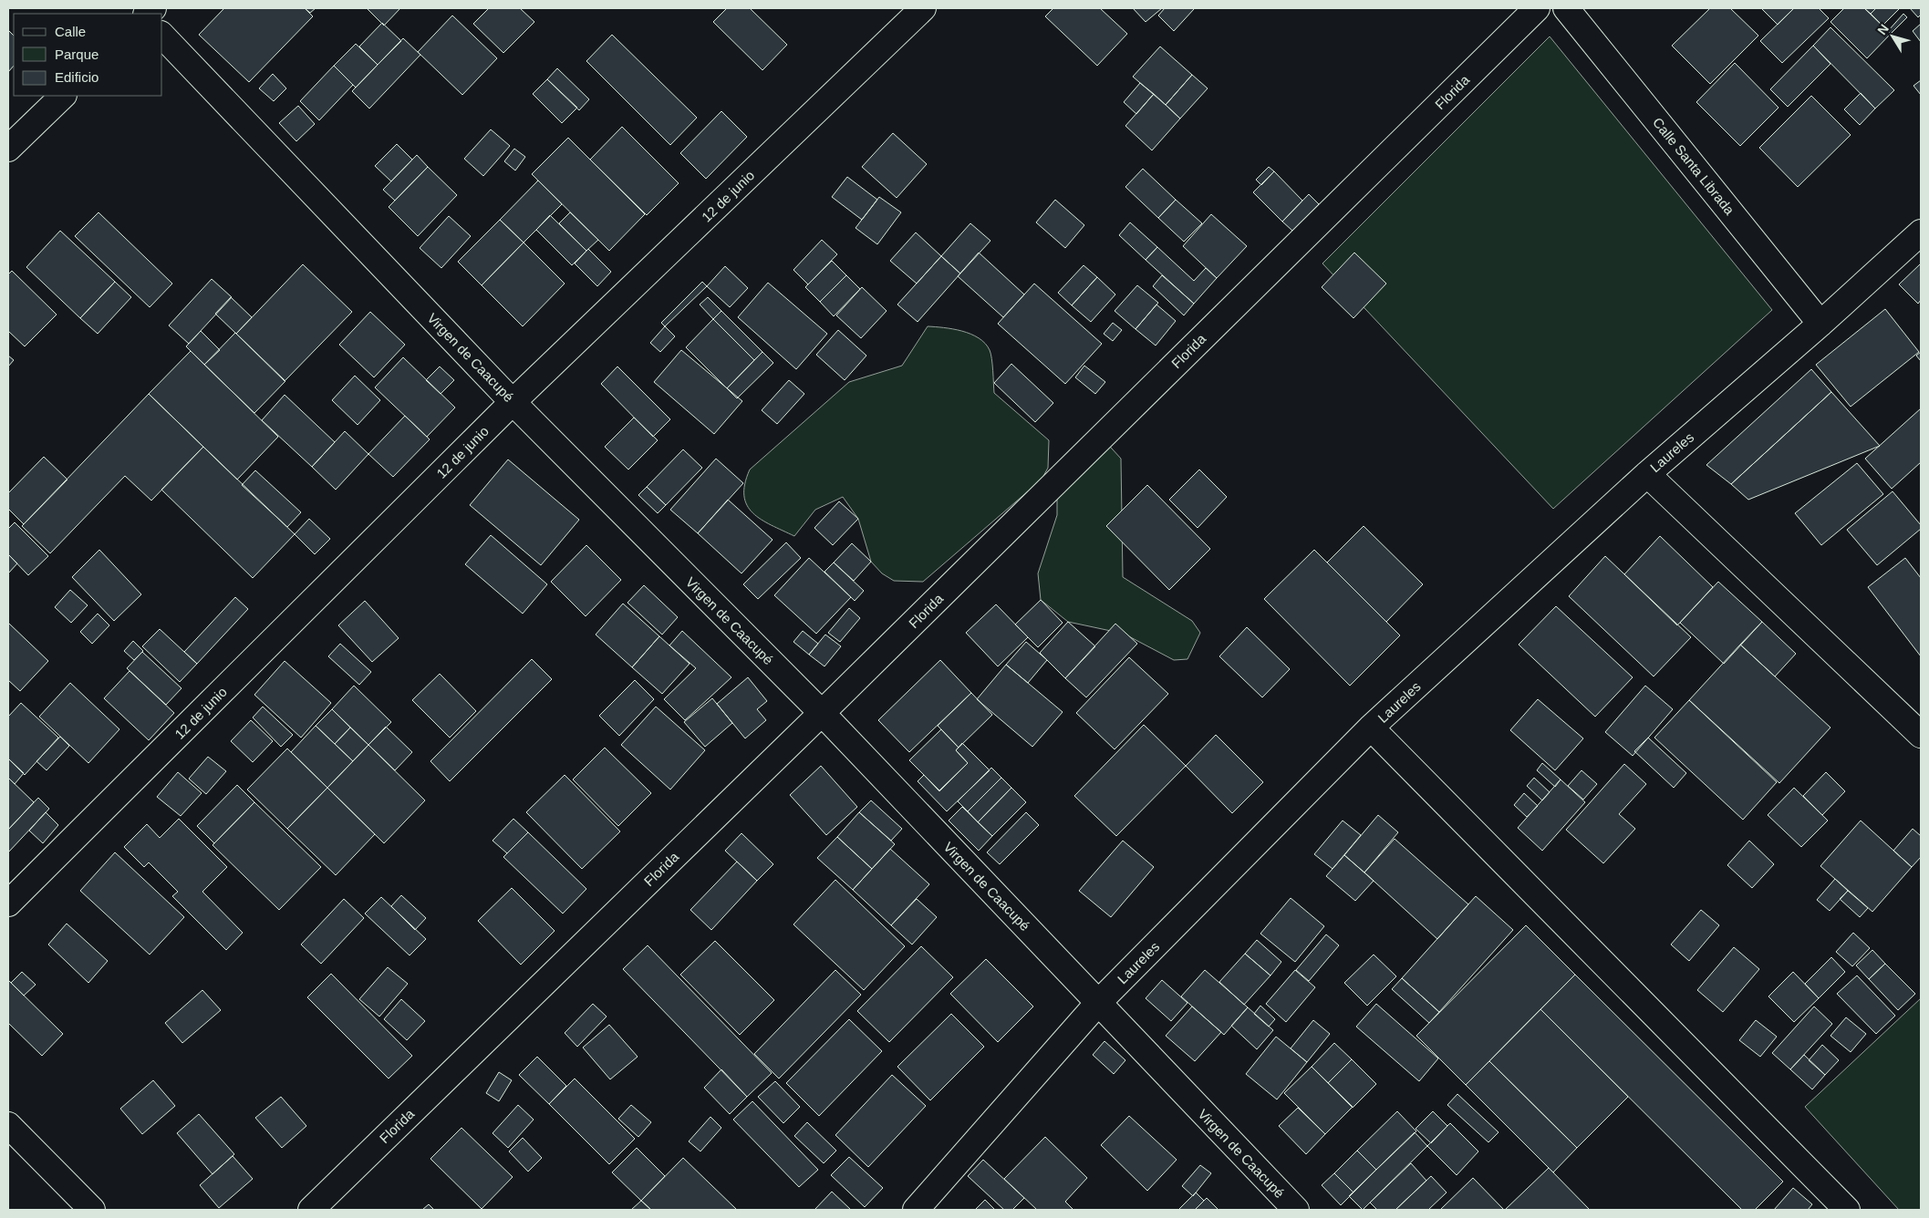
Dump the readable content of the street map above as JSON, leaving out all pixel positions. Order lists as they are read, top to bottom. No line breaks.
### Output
{"streets":{"street":["Florida","Calle Santa Librada","12 de junio","Virgen de Caacupé","Laureles"]},"crossings":[["Florida","Virgen de Caacupé"],["Calle Santa Librada","Laureles"],["12 de junio","Virgen de Caacupé"],["Virgen de Caacupé","Laureles"]],"legend":["Calle","Parque","Edificio"],"north":"top left"}
